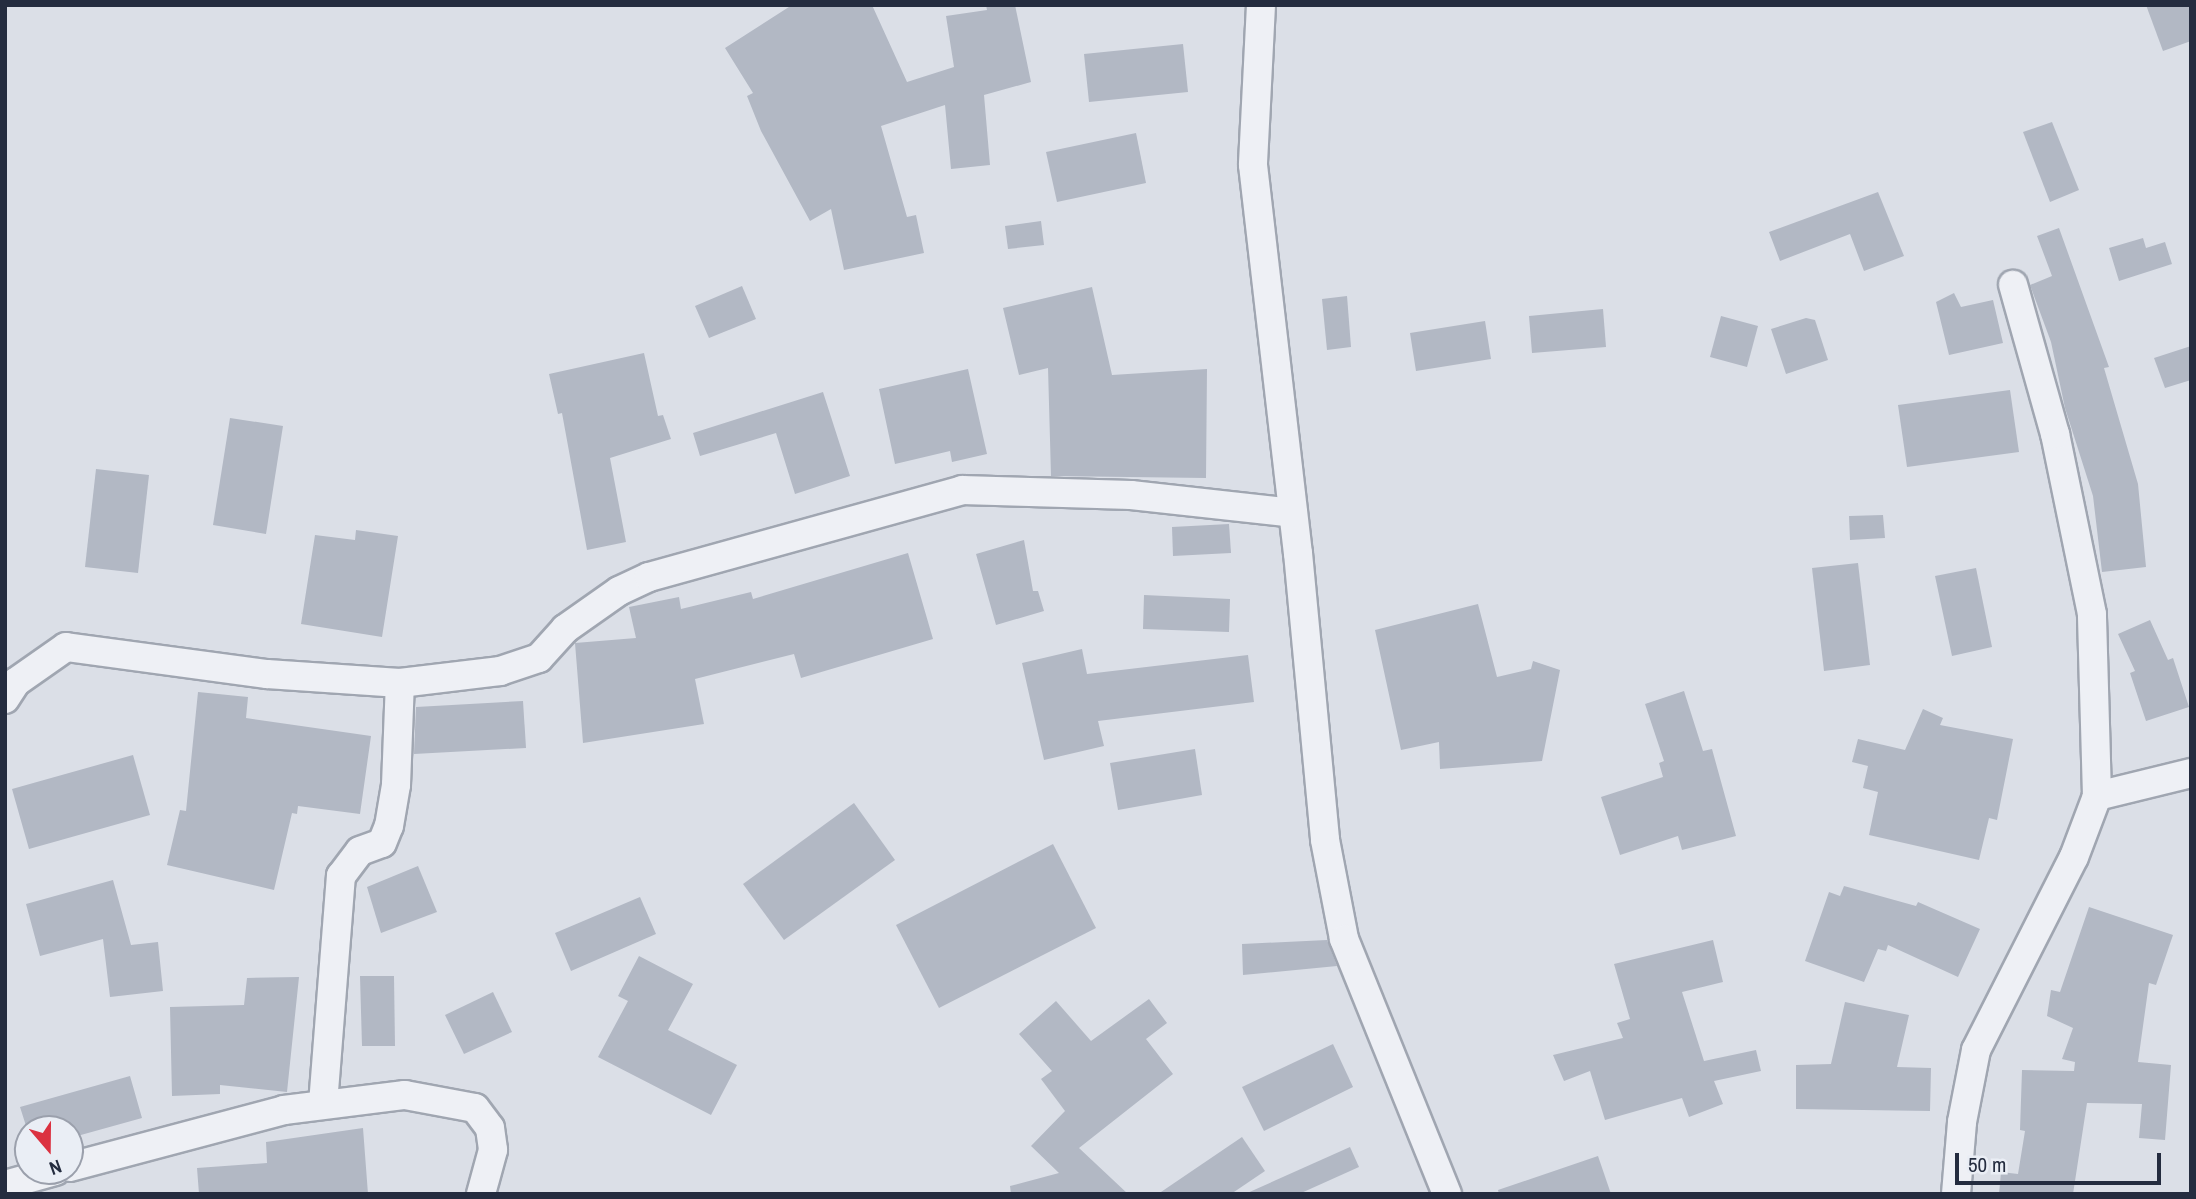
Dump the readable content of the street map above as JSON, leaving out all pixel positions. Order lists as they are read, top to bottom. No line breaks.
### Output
{"scale_bar":"50 m","north":"bottom"}
